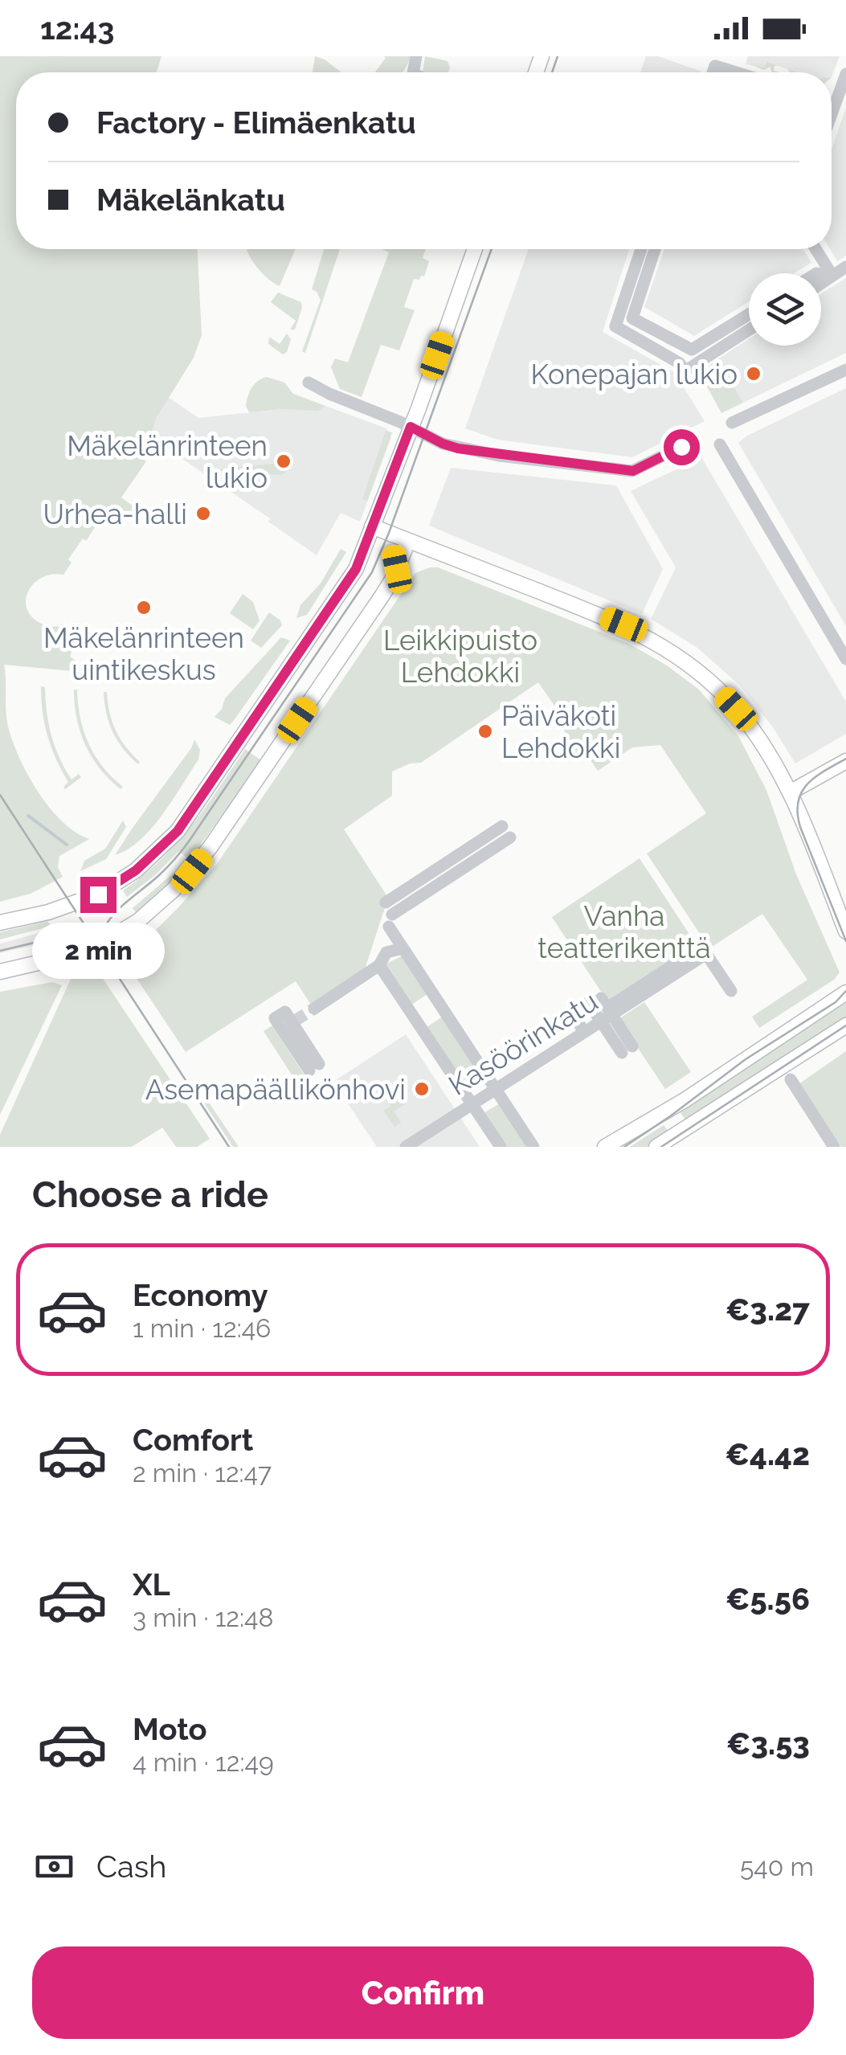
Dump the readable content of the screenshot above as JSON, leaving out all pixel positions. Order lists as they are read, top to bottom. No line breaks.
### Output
{"streets":{"street":["Kasöörinkatu"]},"parks":["Leikkipuisto Lehdokki","Vanha teatterikenttä"],"places":["Konepajan lukio","Mäkelänrinteen lukio","Urhea-halli","Mäkelänrinteen uintikeskus","Päiväkoti Lehdokki","Asemapäällikönhovi"],"page":{"status":"12:43","banner":["Factory - Elimäenkatu","Mäkelänkatu"],"bubble":"2 min","heading":"Choose a ride","list":[{"name":"Economy","note":"1 min · 12:46","value":"€3.27"},{"name":"Comfort","note":"2 min · 12:47","value":"€4.42"},{"name":"XL","note":"3 min · 12:48","value":"€5.56"},{"name":"Moto","note":"4 min · 12:49","value":"€3.53"}],"pay":["Cash","540 m"],"buttons":"Confirm"}}
